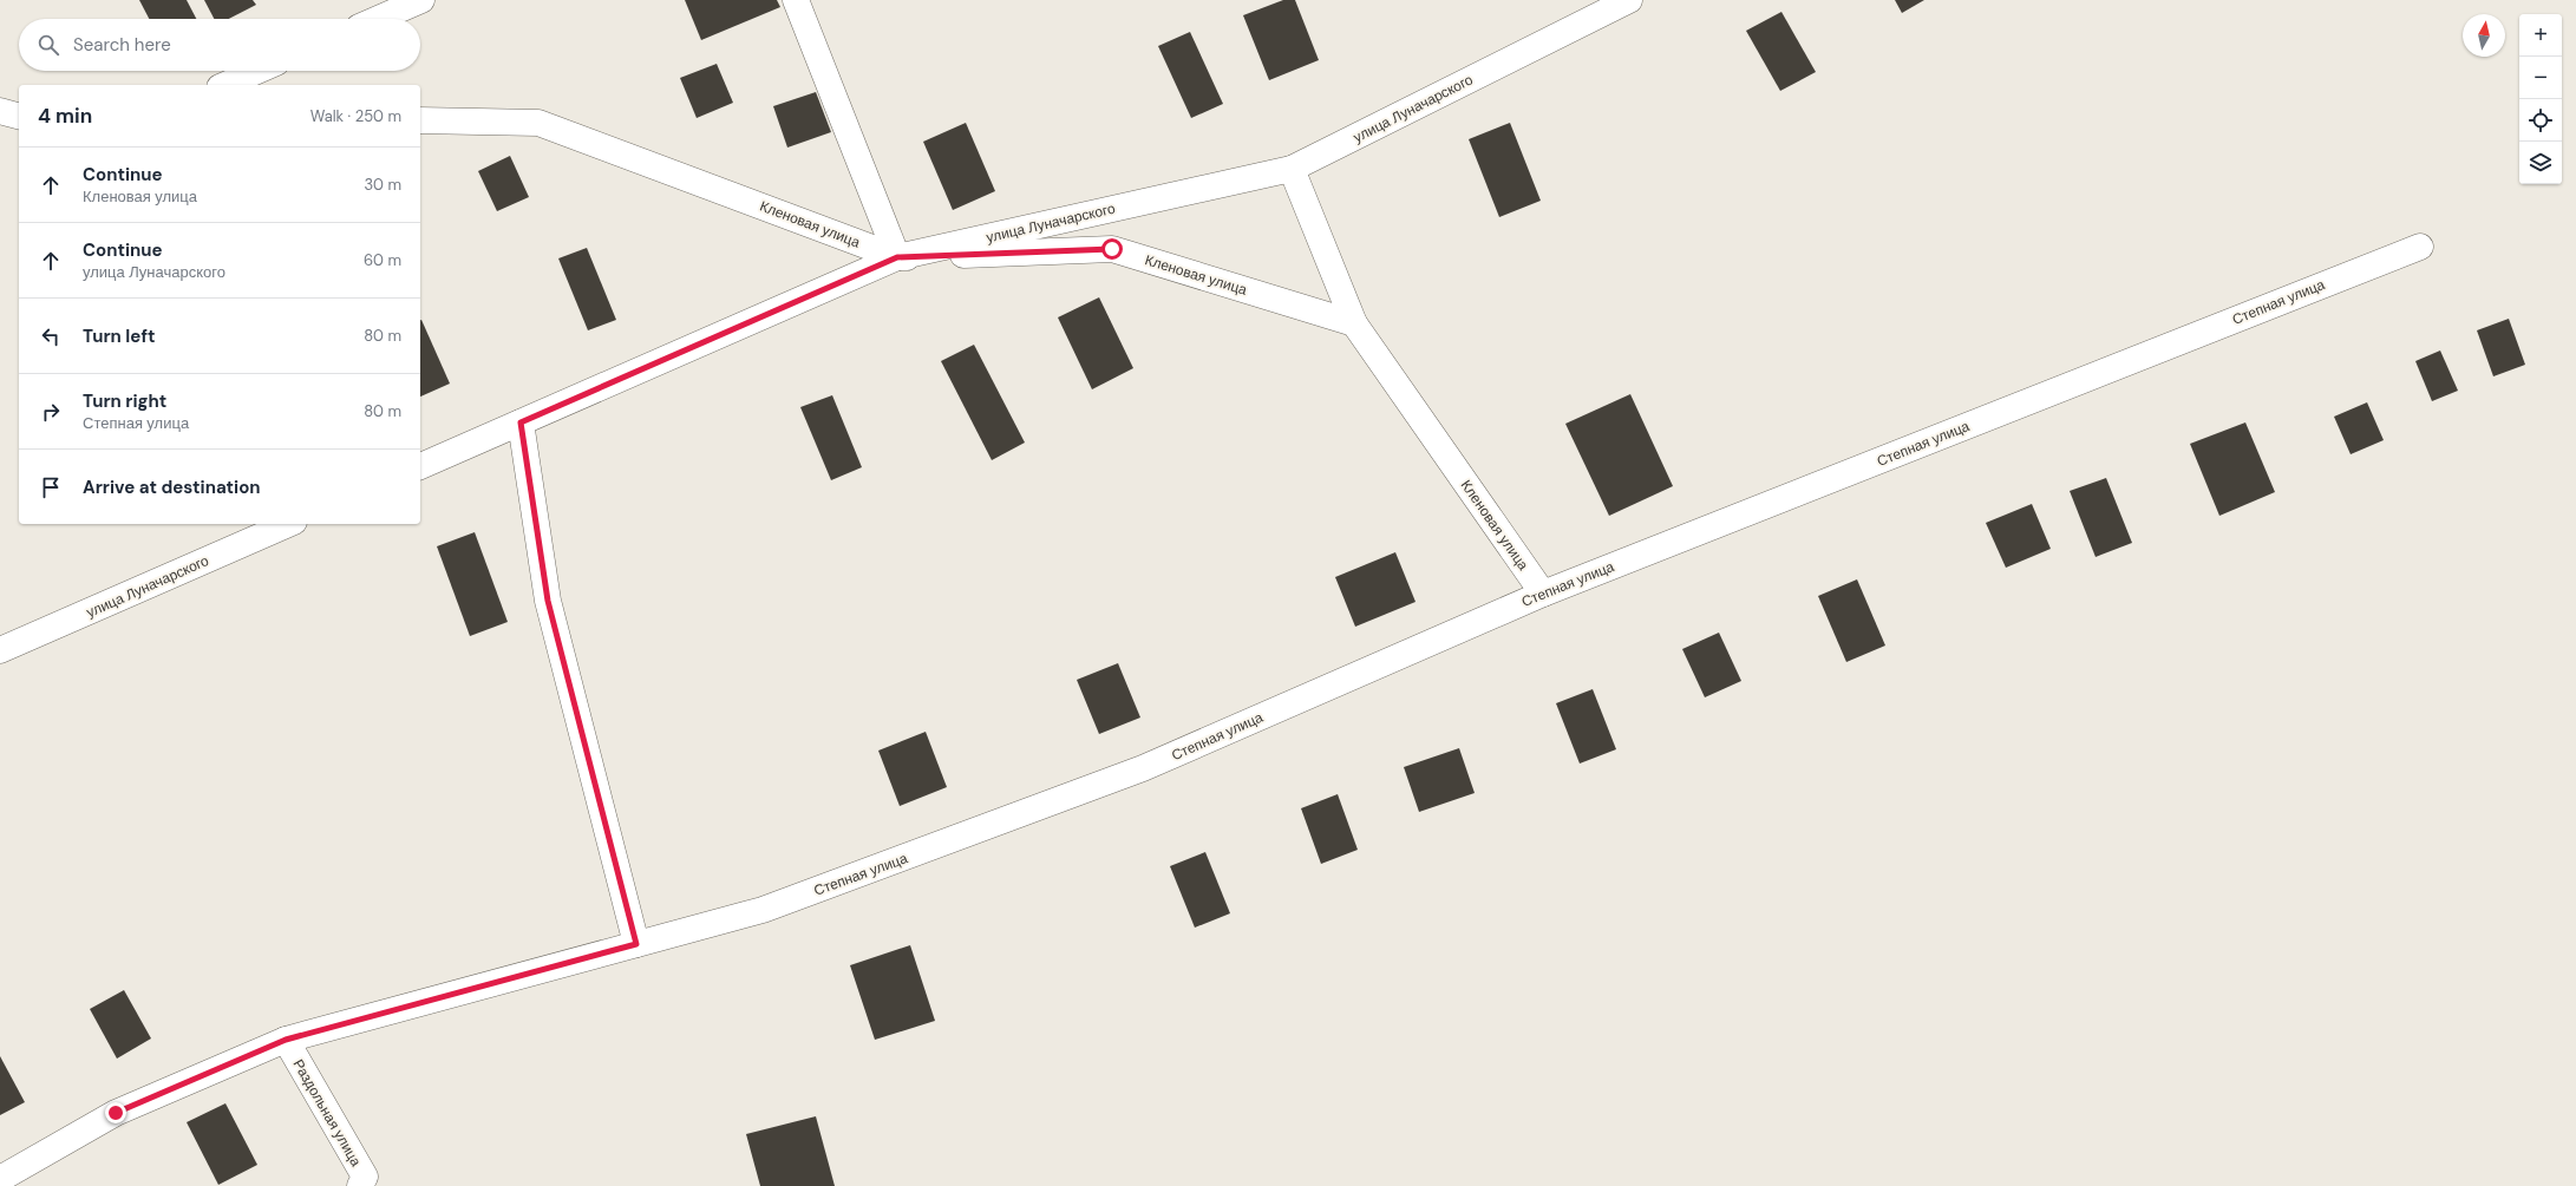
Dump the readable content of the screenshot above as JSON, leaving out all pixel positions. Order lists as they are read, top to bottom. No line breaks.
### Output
{"streets":{"street":["улица Луначарского","Кленовая улица","Степная улица","Раздольная улица"]},"crossings":[["улица Луначарского","Кленовая улица"],["Кленовая улица","Степная улица"],["Степная улица","Раздольная улица"]],"north":"top","page":{"map_buttons":["+","−"],"search":"Search here","heading":["4 min","Walk · 250 m"],"list":[["Continue","Кленовая улица","30 m"],["Continue","улица Луначарского","60 m"],["Turn left","80 m"],["Turn right","Степная улица","80 m"],"Arrive at destination"]}}
